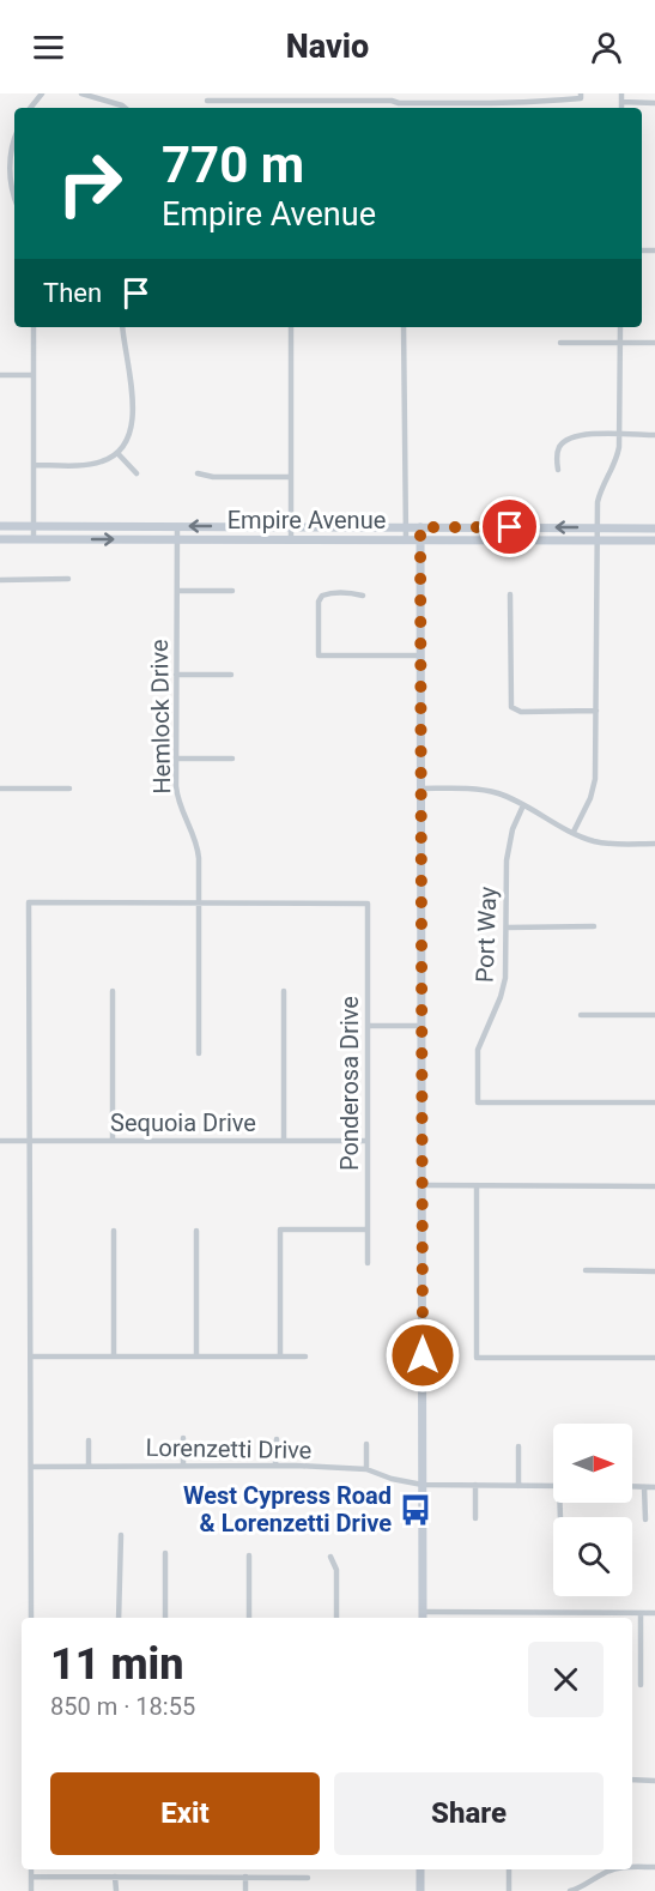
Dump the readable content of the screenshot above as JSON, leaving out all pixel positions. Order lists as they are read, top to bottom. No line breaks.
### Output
{"streets":{"main road":["Empire Avenue"],"street":["Hemlock Drive","Port Way","Ponderosa Drive","Sequoia Drive","Lorenzetti Drive"]},"crossings":[["Empire Avenue","Hemlock Drive"],["Hemlock Drive","Ponderosa Drive"],["Ponderosa Drive","Sequoia Drive"]],"places":{"bus stop":["West Cypress Road & Lorenzetti Drive"]},"north":"right","page":{"header":"Navio","turn":["770 m","Empire Avenue"],"then":"Then","heading":["11 min","850 m · 18:55"],"buttons":["Exit","Share"]}}
